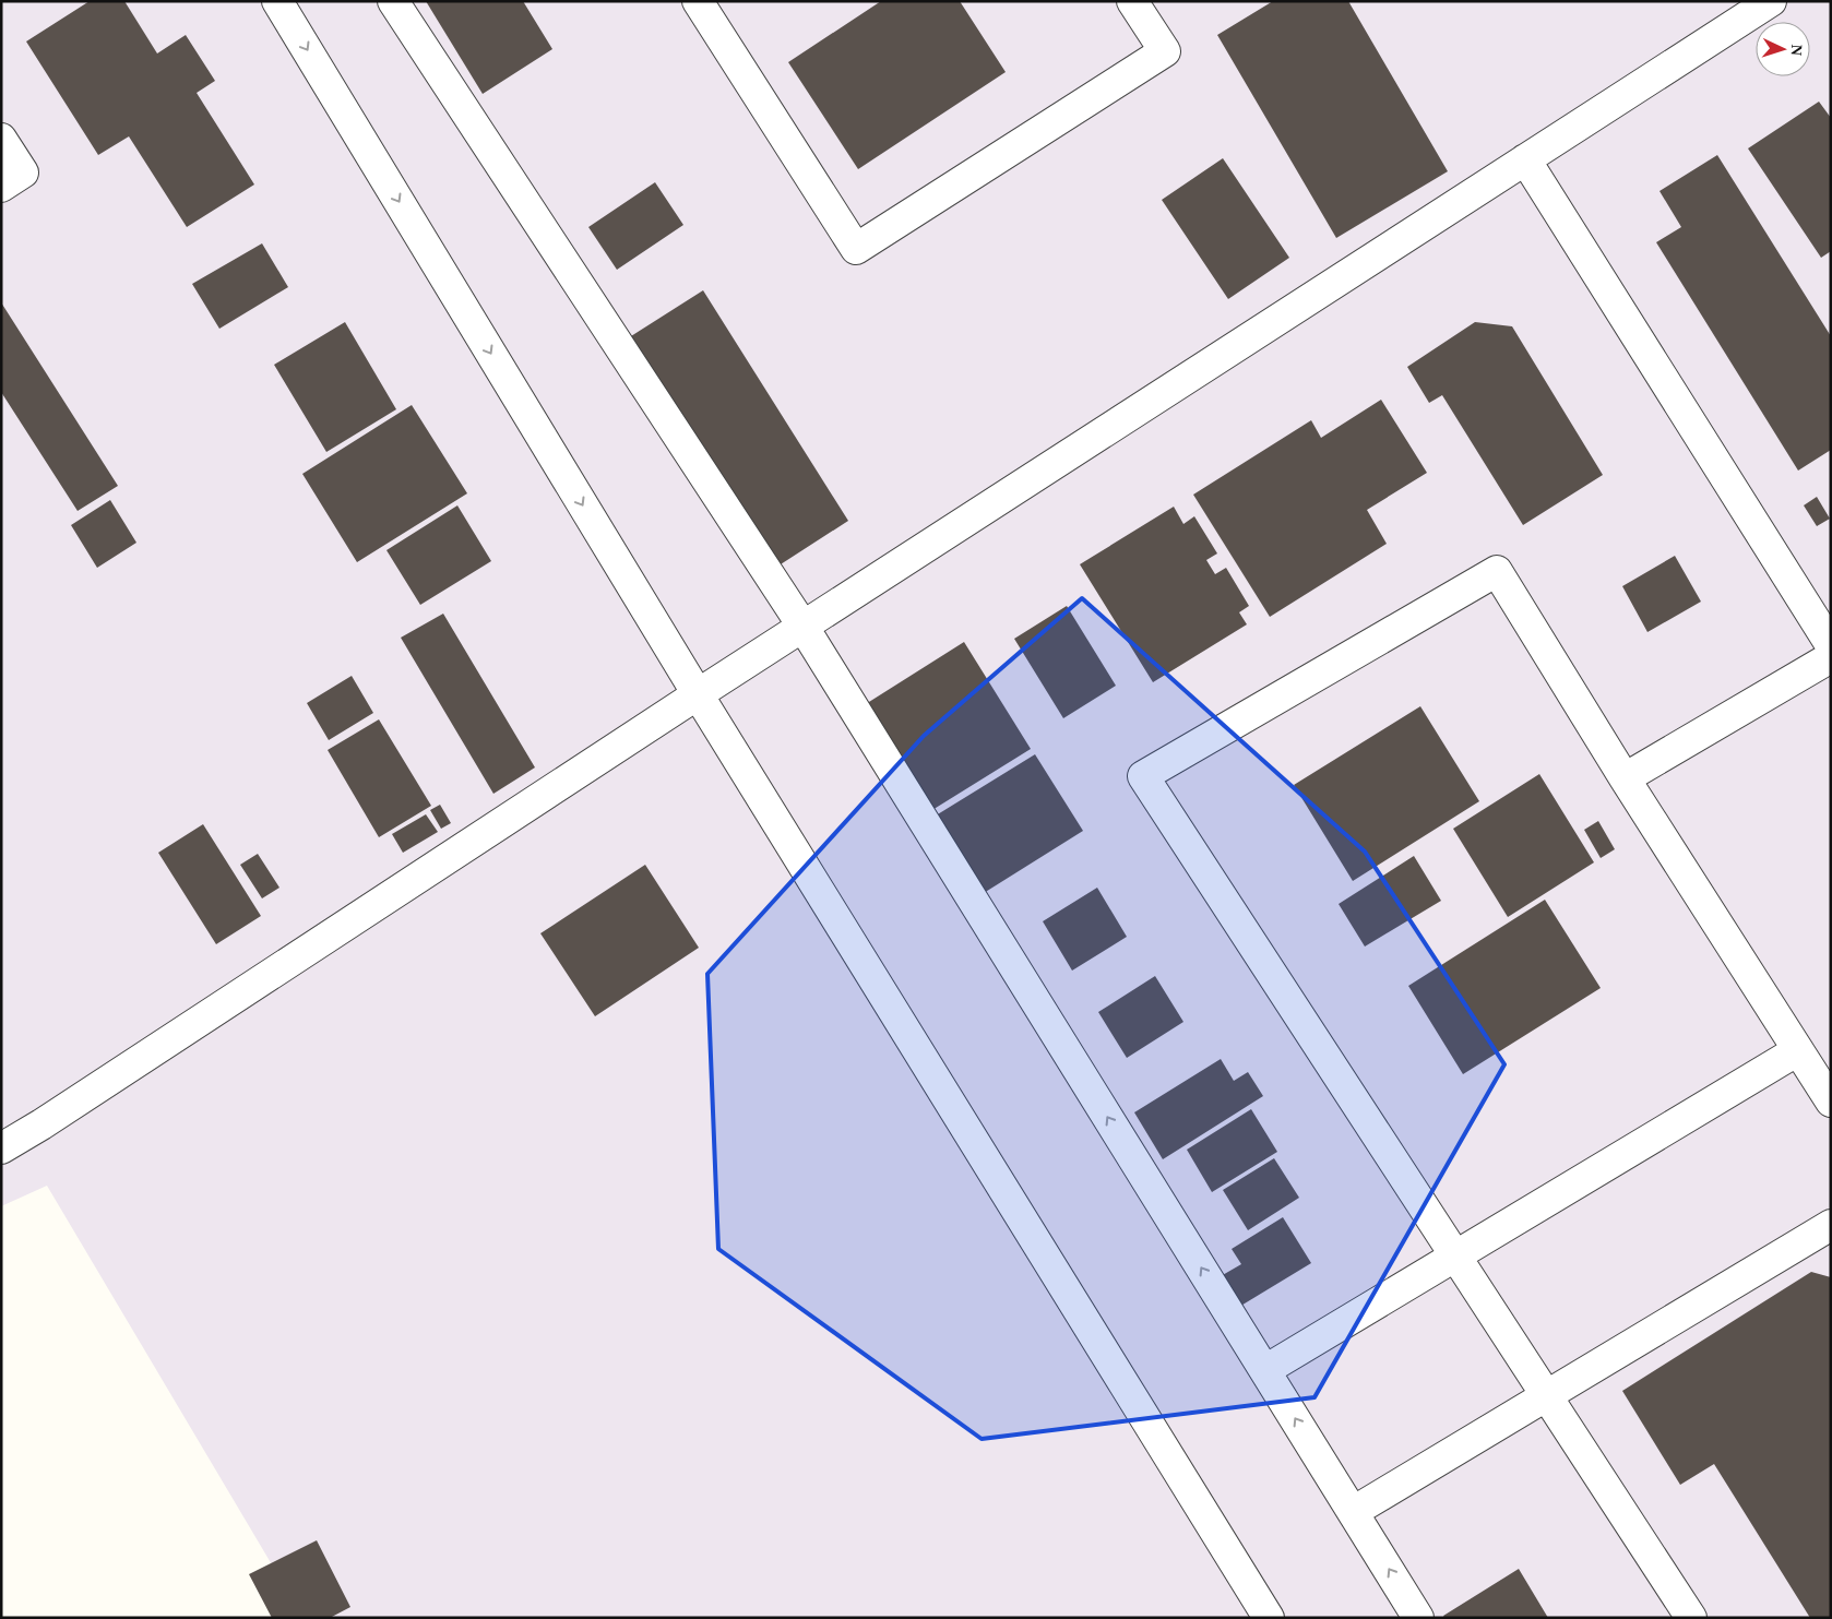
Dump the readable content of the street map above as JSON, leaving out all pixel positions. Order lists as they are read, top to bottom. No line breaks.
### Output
{"north":"right"}
